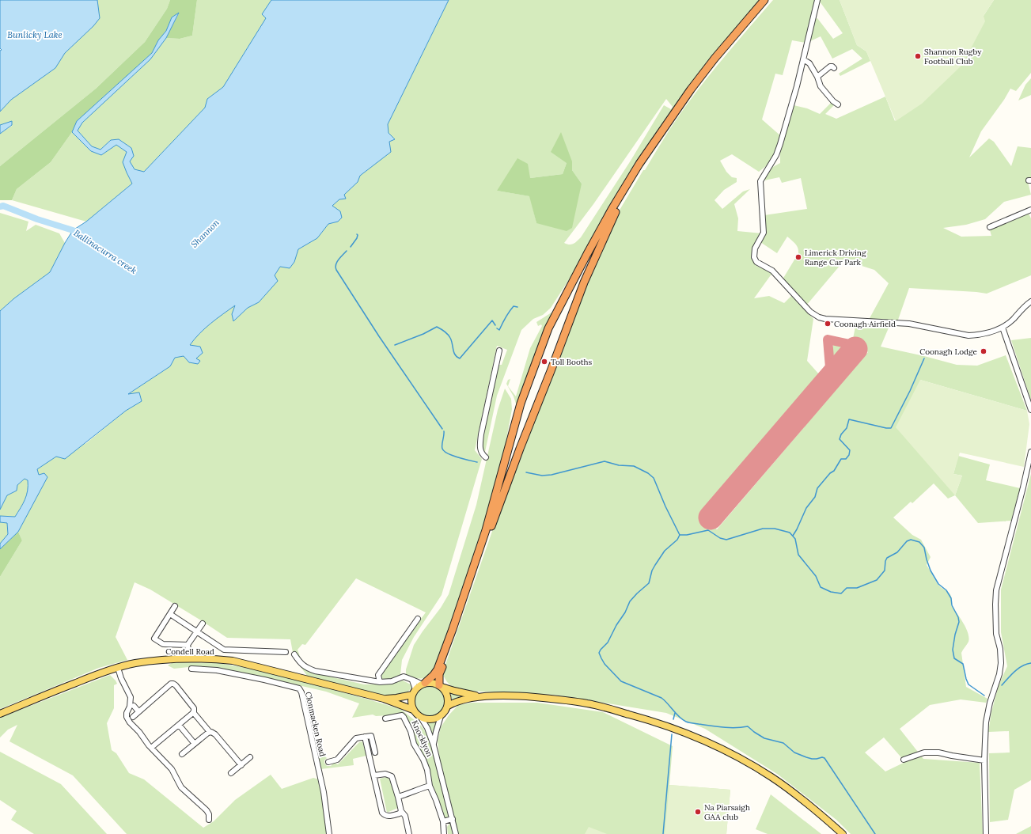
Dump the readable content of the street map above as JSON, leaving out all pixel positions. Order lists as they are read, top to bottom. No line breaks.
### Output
{"streets":{"main road":["Condell Road"],"street":["Clonmacken Road","Knocklyon"]},"water":["Bunlicky Lake","Shannon","Ballinacurra creek"],"places":["Shannon Rugby Football Club","Limerick Driving Range Car Park","Coonagh Airfield","Coonagh Lodge","Toll Booths","Na Piarsaigh GAA club"]}
